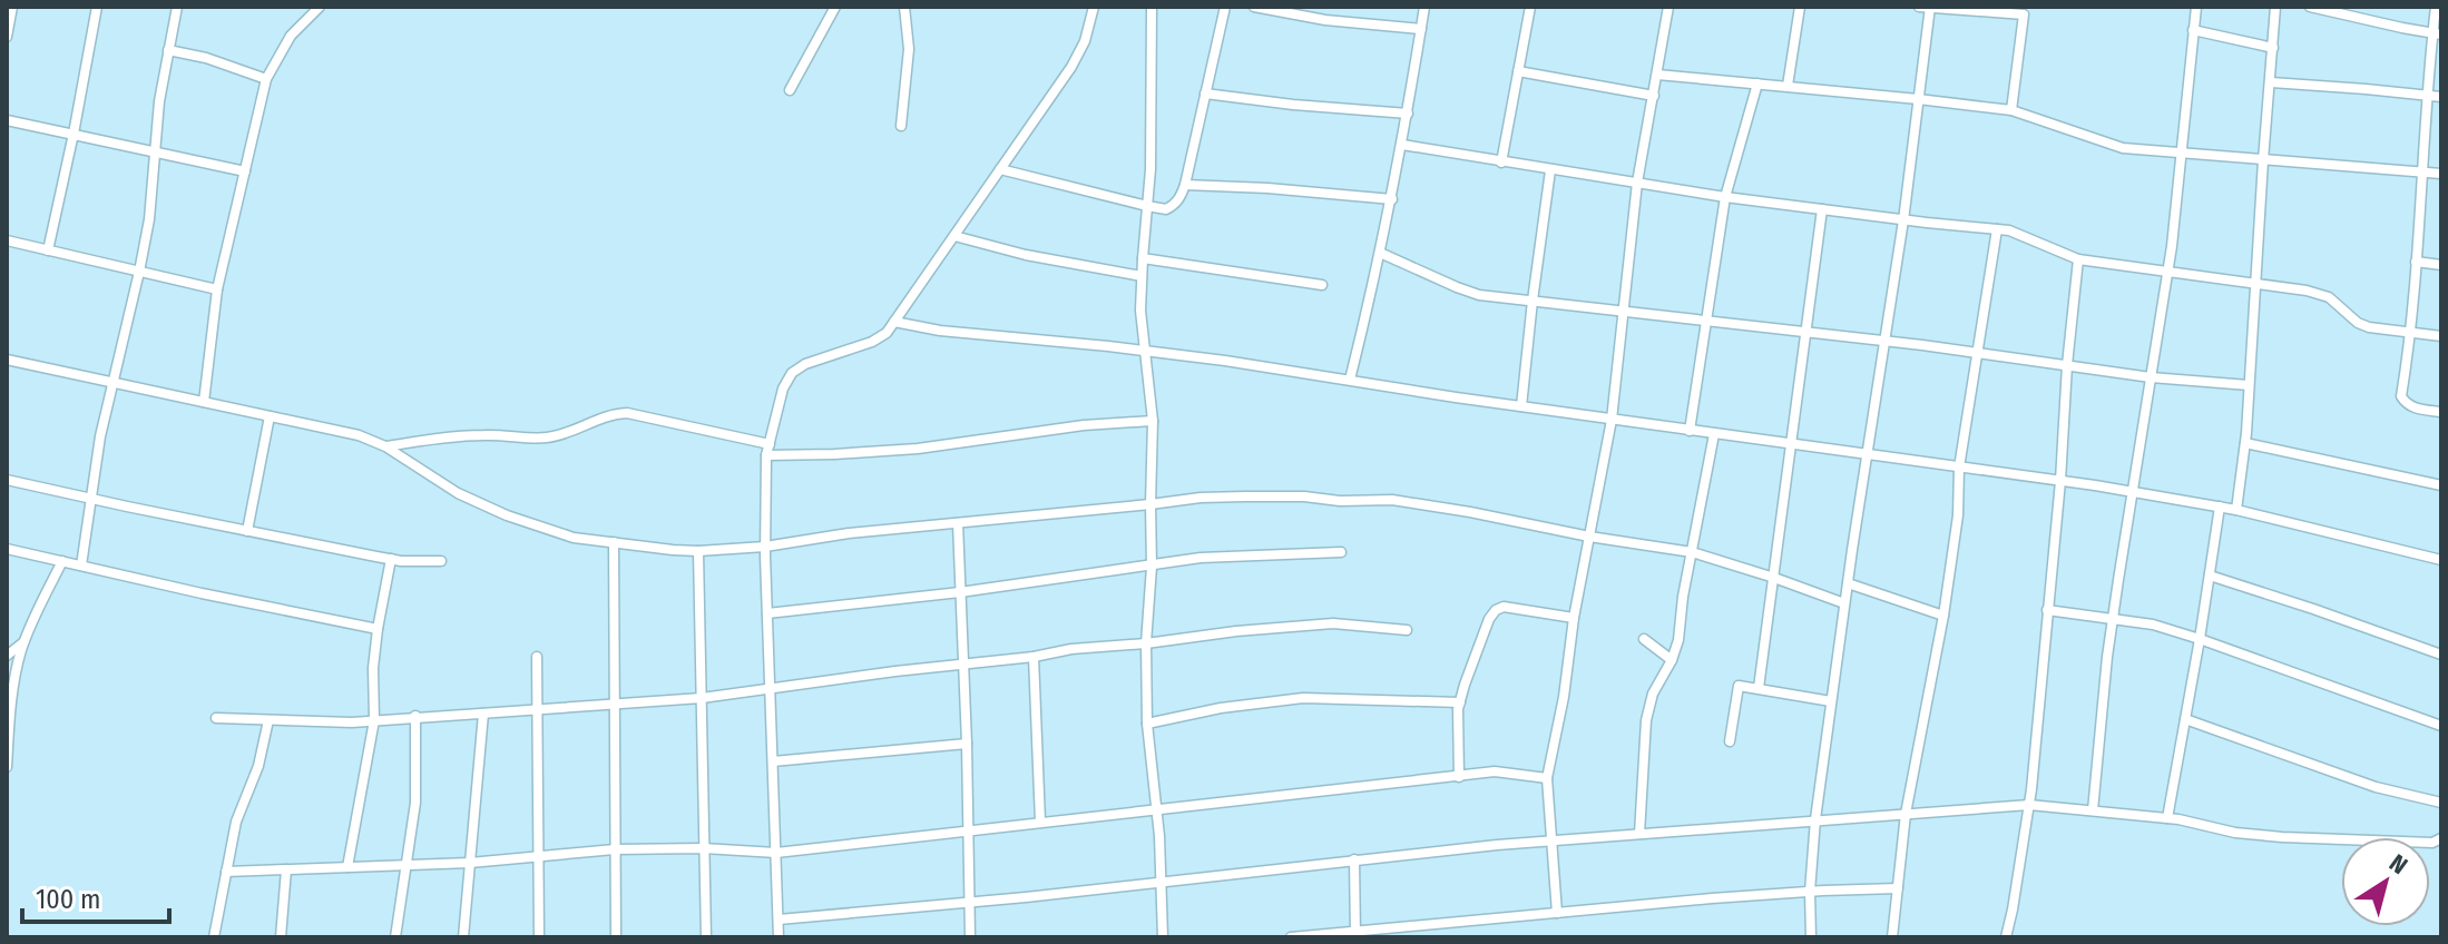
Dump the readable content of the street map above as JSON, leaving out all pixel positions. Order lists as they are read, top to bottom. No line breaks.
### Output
{"scale_bar":"100 m","north":"top right"}
